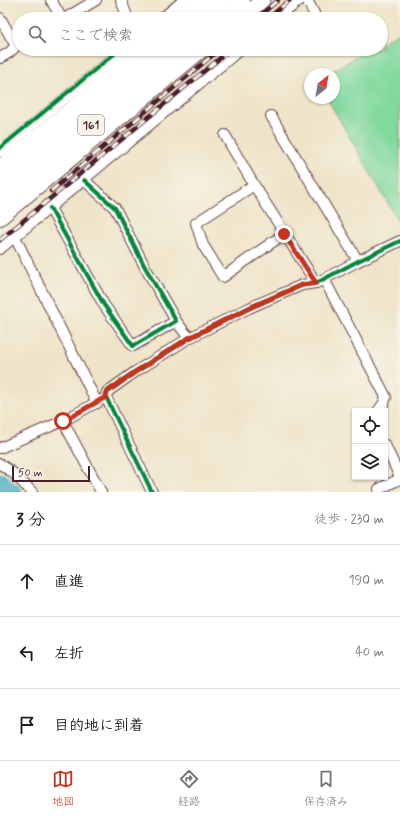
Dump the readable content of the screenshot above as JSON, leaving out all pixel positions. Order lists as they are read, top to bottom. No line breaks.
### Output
{"streets":{"highway":["161"]},"scale_bar":"50 m","north":"top right","page":{"search":"ここで検索","scale":"50 m","heading":["3 分","徒歩 · 230 m"],"list":[["直進","190 m"],["左折","40 m"],"目的地に到着"],"nav":["地図","経路","保存済み"]}}
